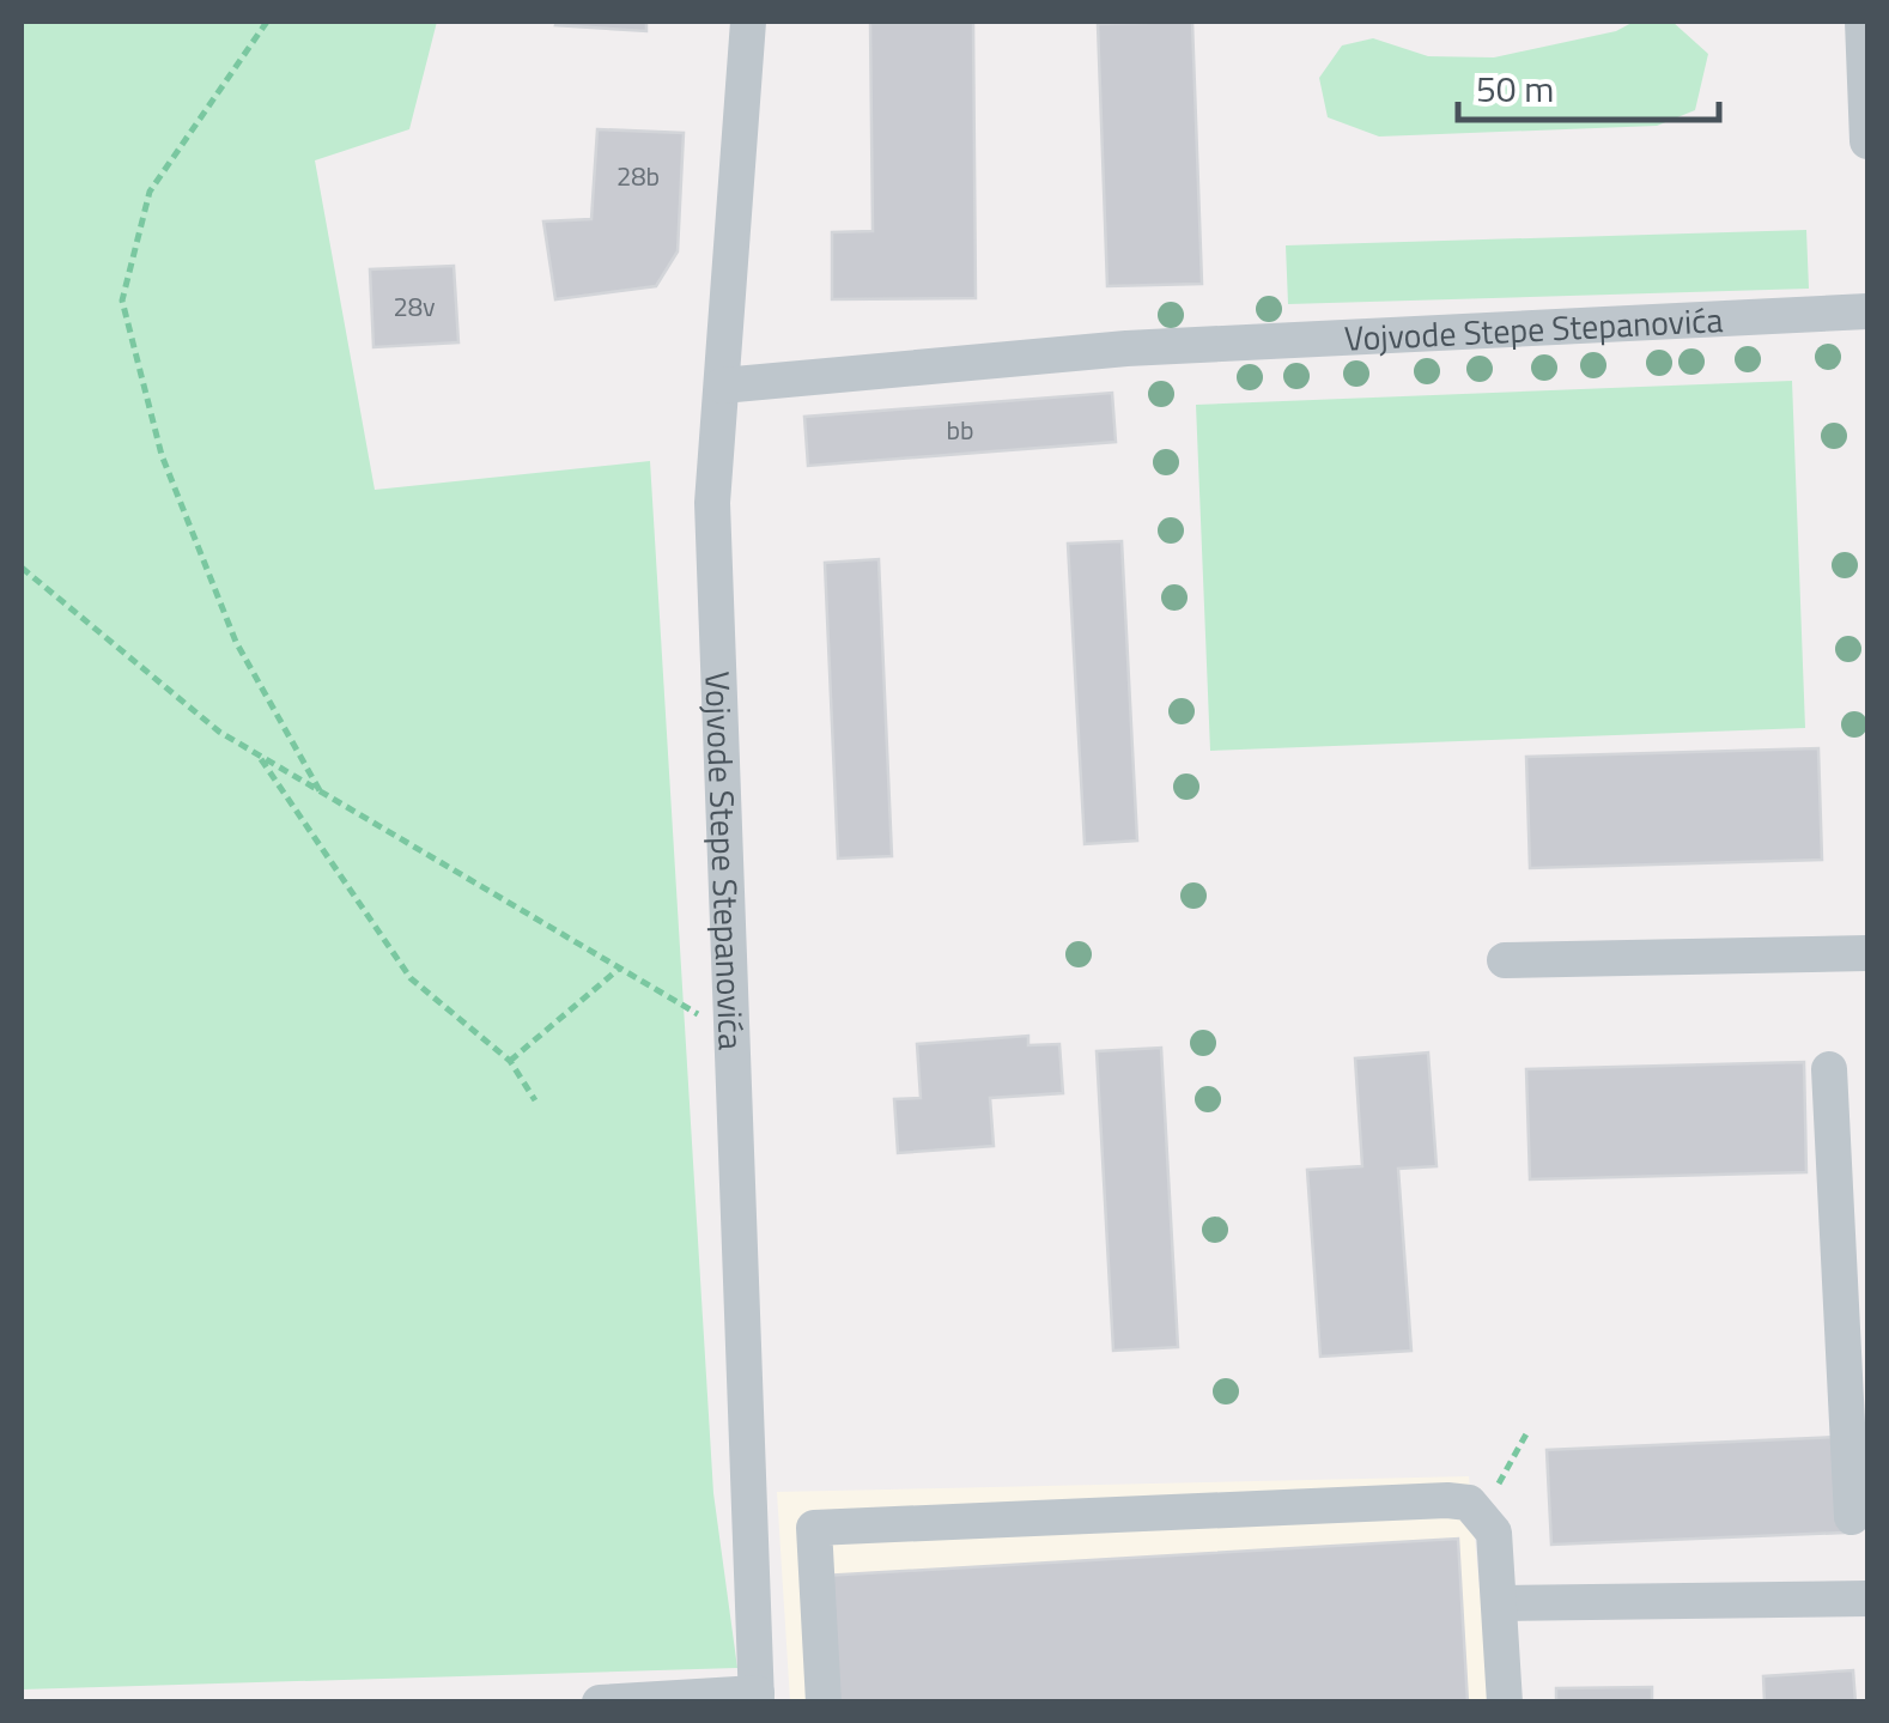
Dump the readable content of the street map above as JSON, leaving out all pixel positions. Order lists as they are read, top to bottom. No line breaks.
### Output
{"streets":{"street":["Vojvode Stepe Stepanovića"]},"house_numbers":["28b","28v","bb"],"scale_bar":"50 m"}
